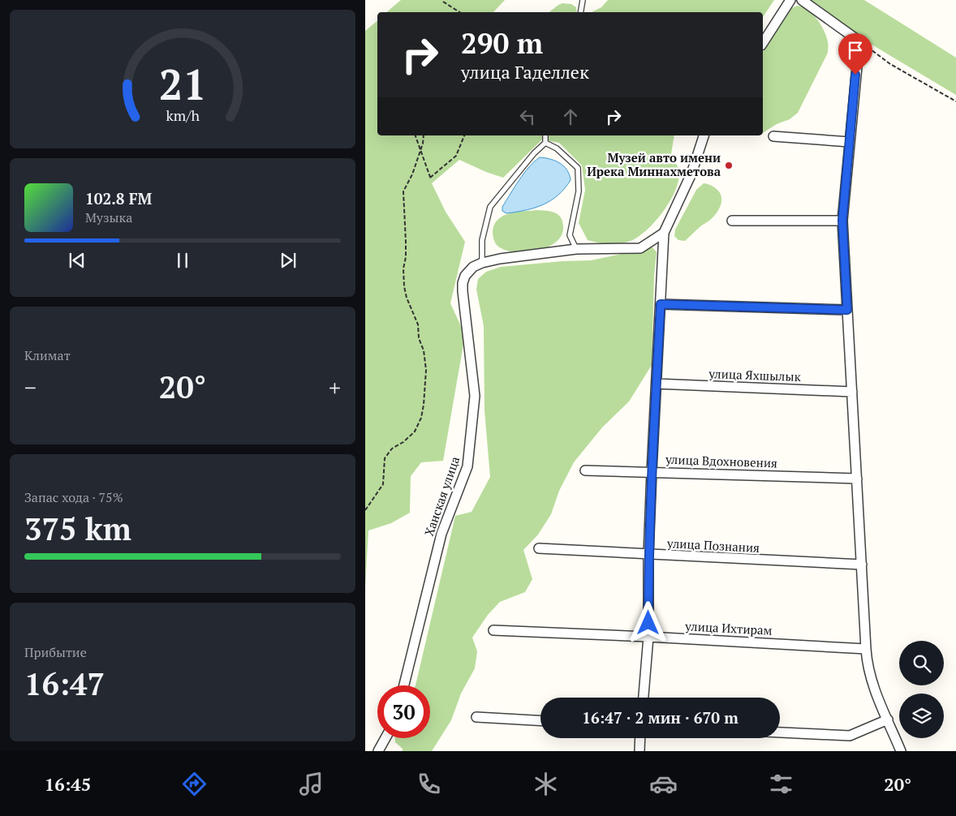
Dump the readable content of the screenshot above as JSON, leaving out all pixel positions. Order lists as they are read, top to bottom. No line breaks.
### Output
{"streets":{"street":["улица Яхшылык","улица Вдохновения","Ханская улица","улица Познания","улица Ихтирам"]},"places":["Музей авто имени Ирека Миннахметова"],"page":{"turn":["290 m","улица Гаделлек"],"song":["102.8 FM","Музыка"],"tile":["Климат",["Запас хода · 75%","375 km"],["Прибытие","16:47"]],"heat":["−","20°","+"],"limit":"30","trip":"16:47 · 2 мин · 670 m","tabs":["16:45","20°"],"gauge":["21","km/h"]}}
